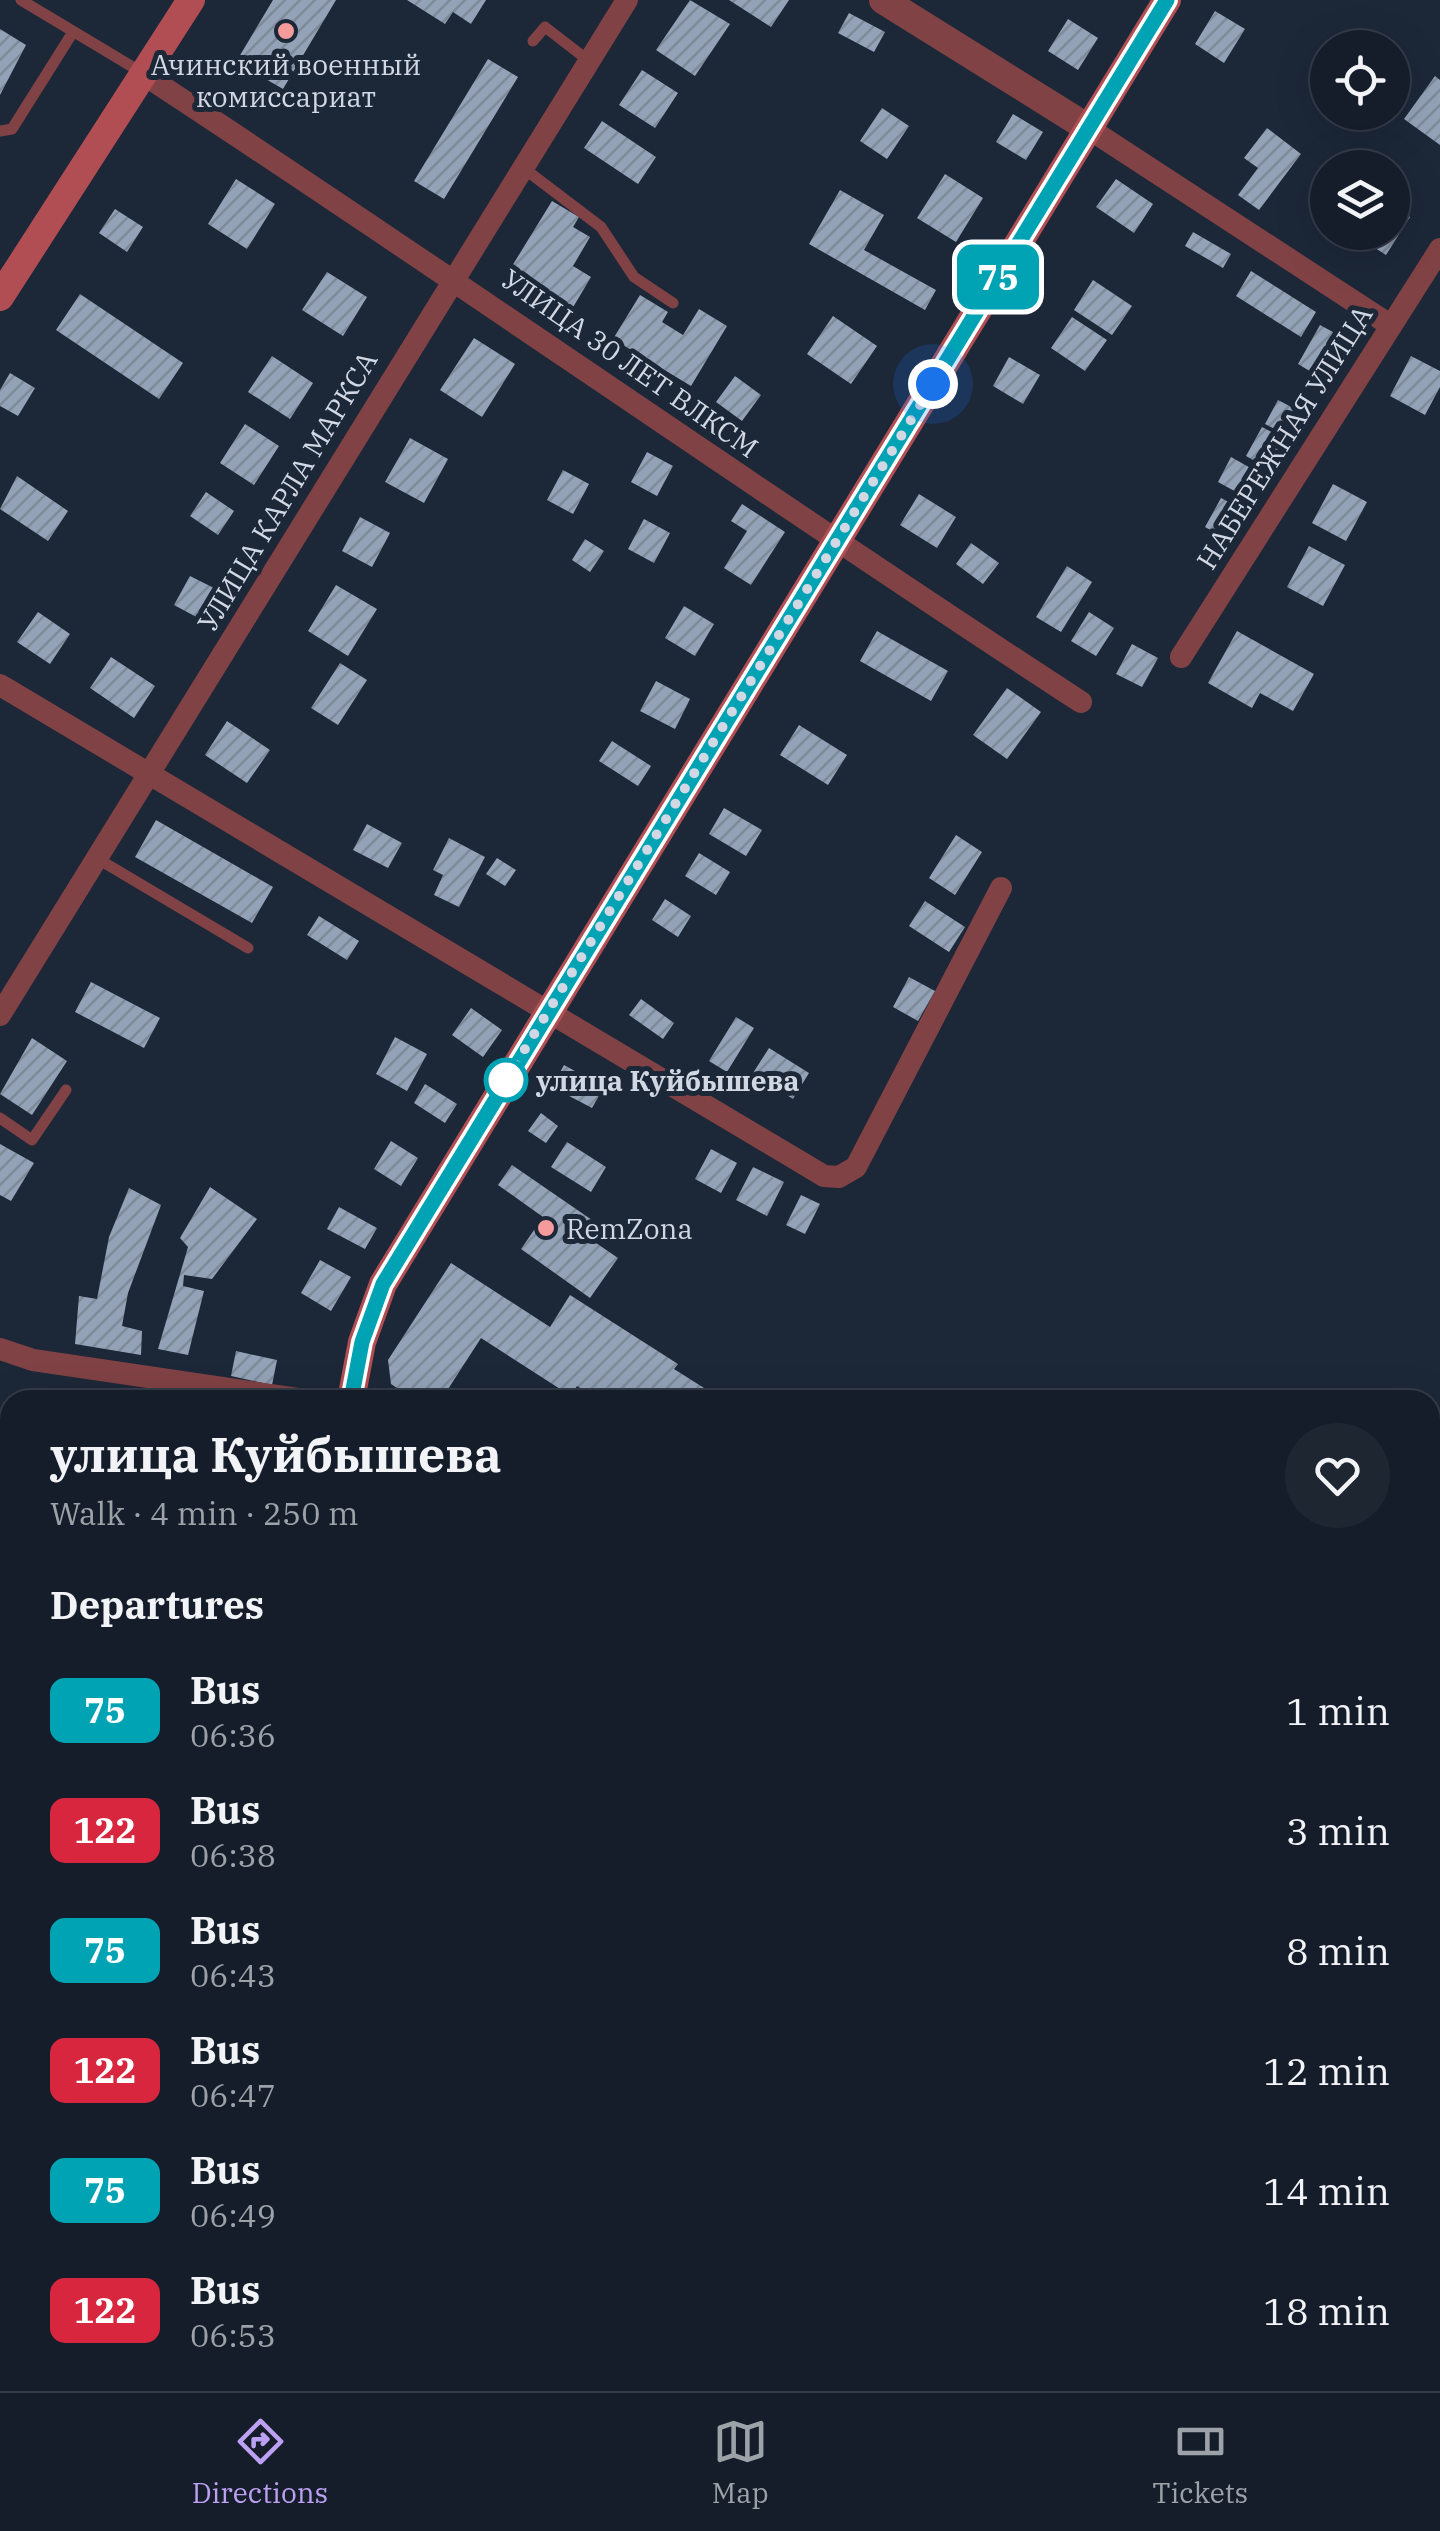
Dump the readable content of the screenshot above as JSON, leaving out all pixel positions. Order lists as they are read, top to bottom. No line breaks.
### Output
{"streets":{"street":["УЛИЦА 30 ЛЕТ ВЛКСМ","НАБЕРЕЖНАЯ УЛИЦА","УЛИЦА КАРЛА МАРКСА"]},"crossings":[["УЛИЦА 30 ЛЕТ ВЛКСМ","УЛИЦА КАРЛА МАРКСА"]],"places":["Ачинский военный комиссариат","улица Куйбышева","RemZona"],"lines":["bus line 75"],"page":{"on_map":"75","heading":[["улица Куйбышева","Walk · 4 min · 250 m"],"Departures"],"list":[{"mark":"75","name":"Bus","note":"06:36","value":"1 min"},{"mark":"122","name":"Bus","note":"06:38","value":"3 min"},{"mark":"75","name":"Bus","note":"06:43","value":"8 min"},{"mark":"122","name":"Bus","note":"06:47","value":"12 min"},{"mark":"75","name":"Bus","note":"06:49","value":"14 min"},{"mark":"122","name":"Bus","note":"06:53","value":"18 min"}],"tabs":["Directions","Map","Tickets"]}}
